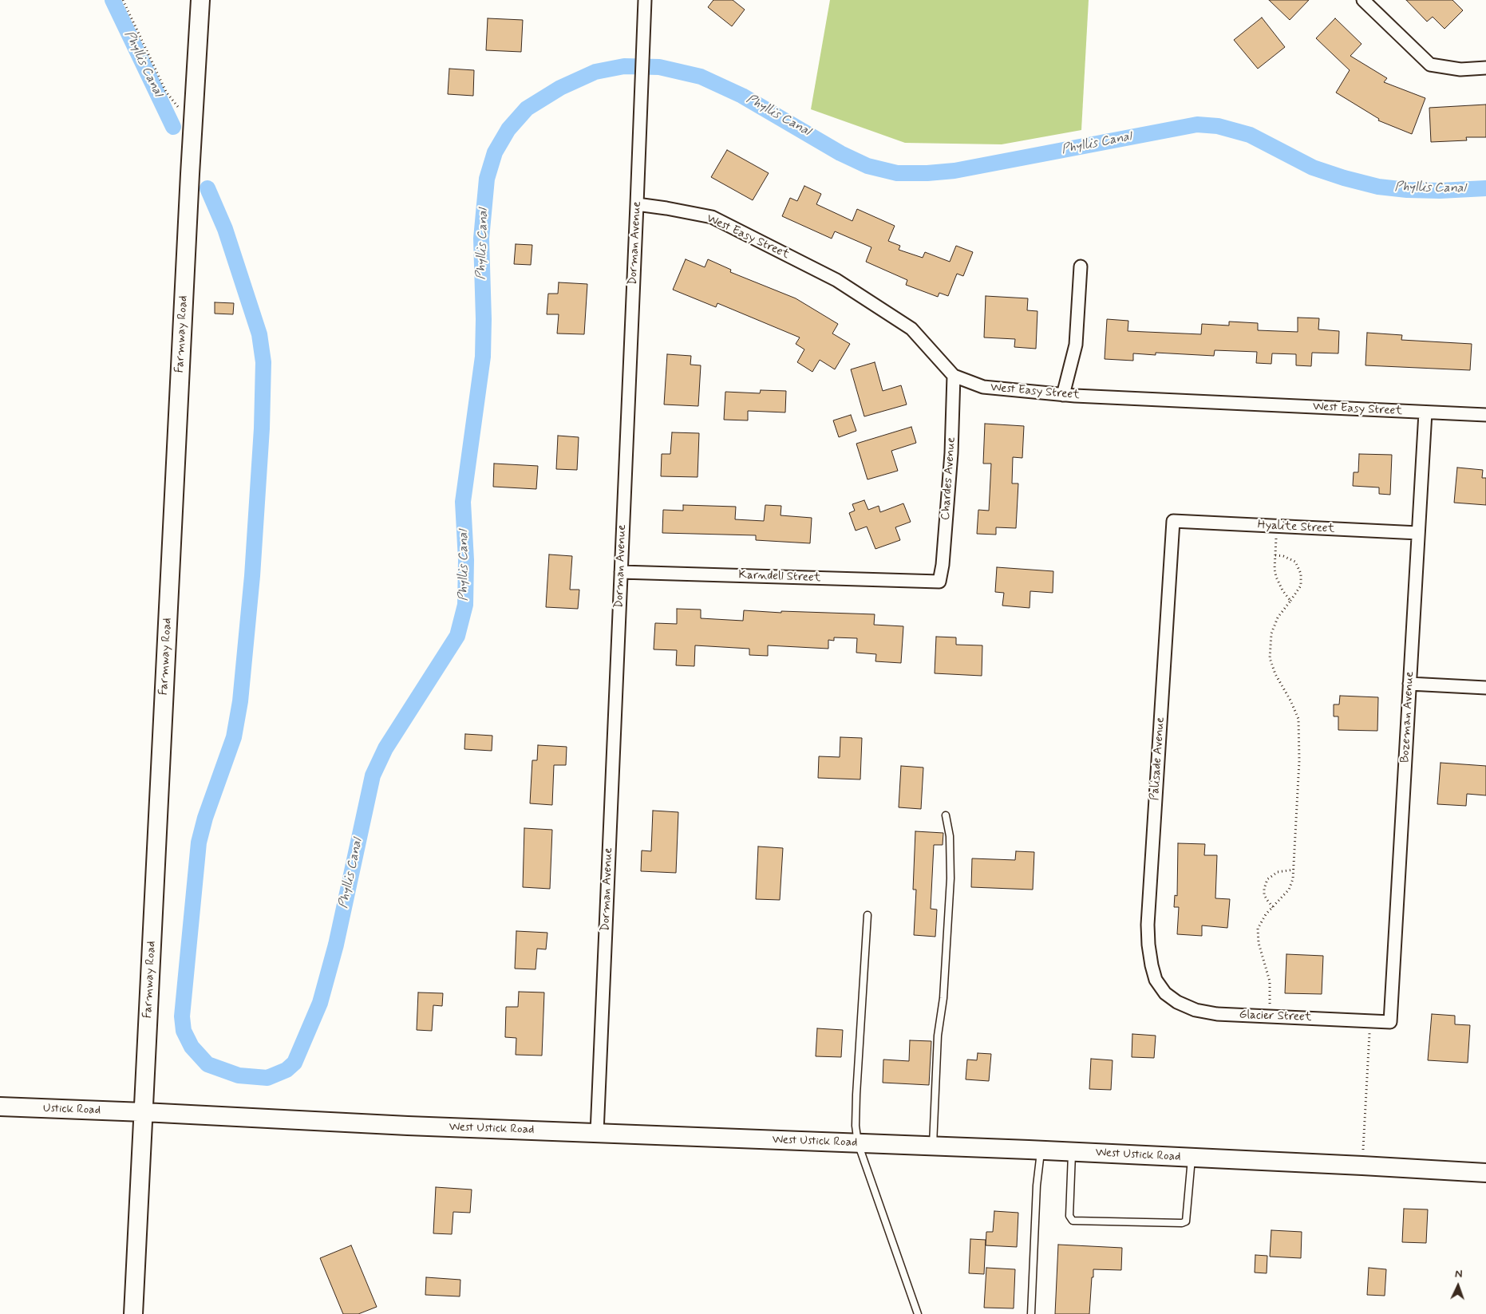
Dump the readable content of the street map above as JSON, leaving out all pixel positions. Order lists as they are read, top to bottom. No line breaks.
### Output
{"streets":{"main road":["Farmway Road","Ustick Road","West Ustick Road"],"street":["West Easy Street","Dorman Avenue","Chardes Avenue","Hyalite Street","Karndell Street","Bozeman Avenue","Palisade Avenue","Glacier Street"]},"crossings":[["West Easy Street","Dorman Avenue"],["West Easy Street","Chardes Avenue"],["West Easy Street","Bozeman Avenue"],["Dorman Avenue","Karndell Street"],["Dorman Avenue","West Ustick Road"],["Farmway Road","Ustick Road"],["Farmway Road","West Ustick Road"],["Chardes Avenue","Karndell Street"],["Hyalite Street","Bozeman Avenue"],["Hyalite Street","Palisade Avenue"],["Bozeman Avenue","Glacier Street"],["Palisade Avenue","Glacier Street"],["Ustick Road","West Ustick Road"]],"water":["Phyllis Canal"],"north":"top"}
